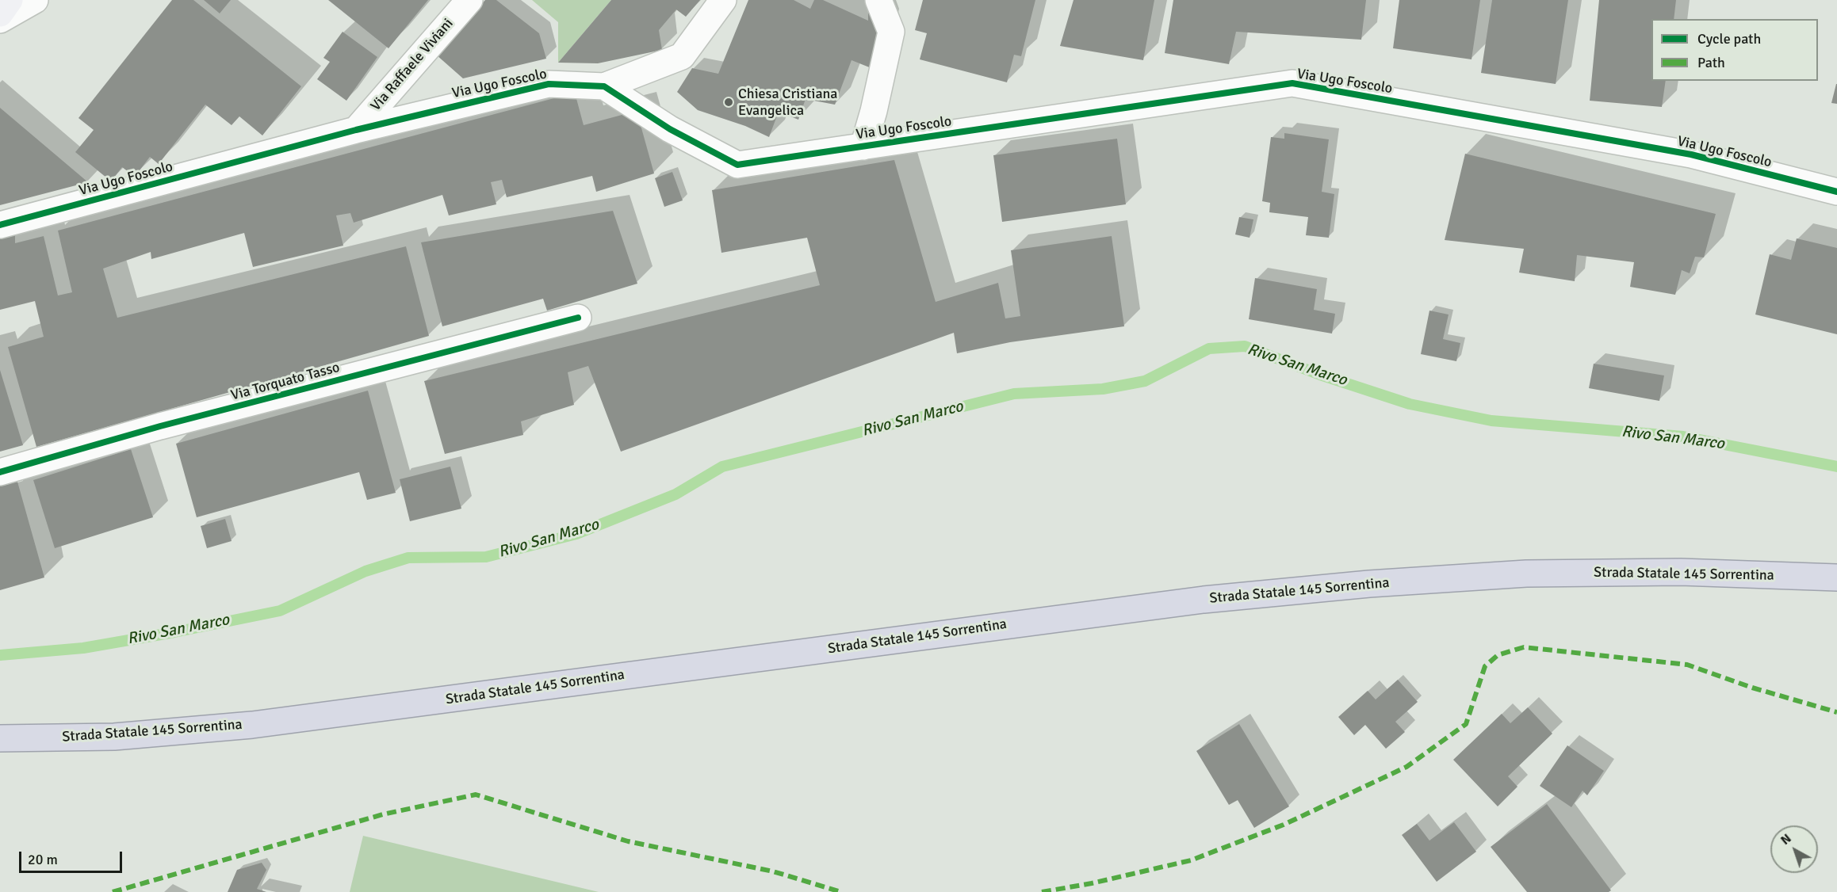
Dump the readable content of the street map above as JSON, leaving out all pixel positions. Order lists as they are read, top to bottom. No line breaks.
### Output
{"streets":{"highway":["Strada Statale 145 Sorrentina"],"street":["Via Raffaele Viviani","Via Ugo Foscolo","Via Torquato Tasso"]},"crossings":[["Via Raffaele Viviani","Via Ugo Foscolo"]],"water":["Rivo San Marco"],"places":["Chiesa Cristiana Evangelica"],"legend":["Cycle path","Path"],"scale_bar":"20 m","north":"top left"}
